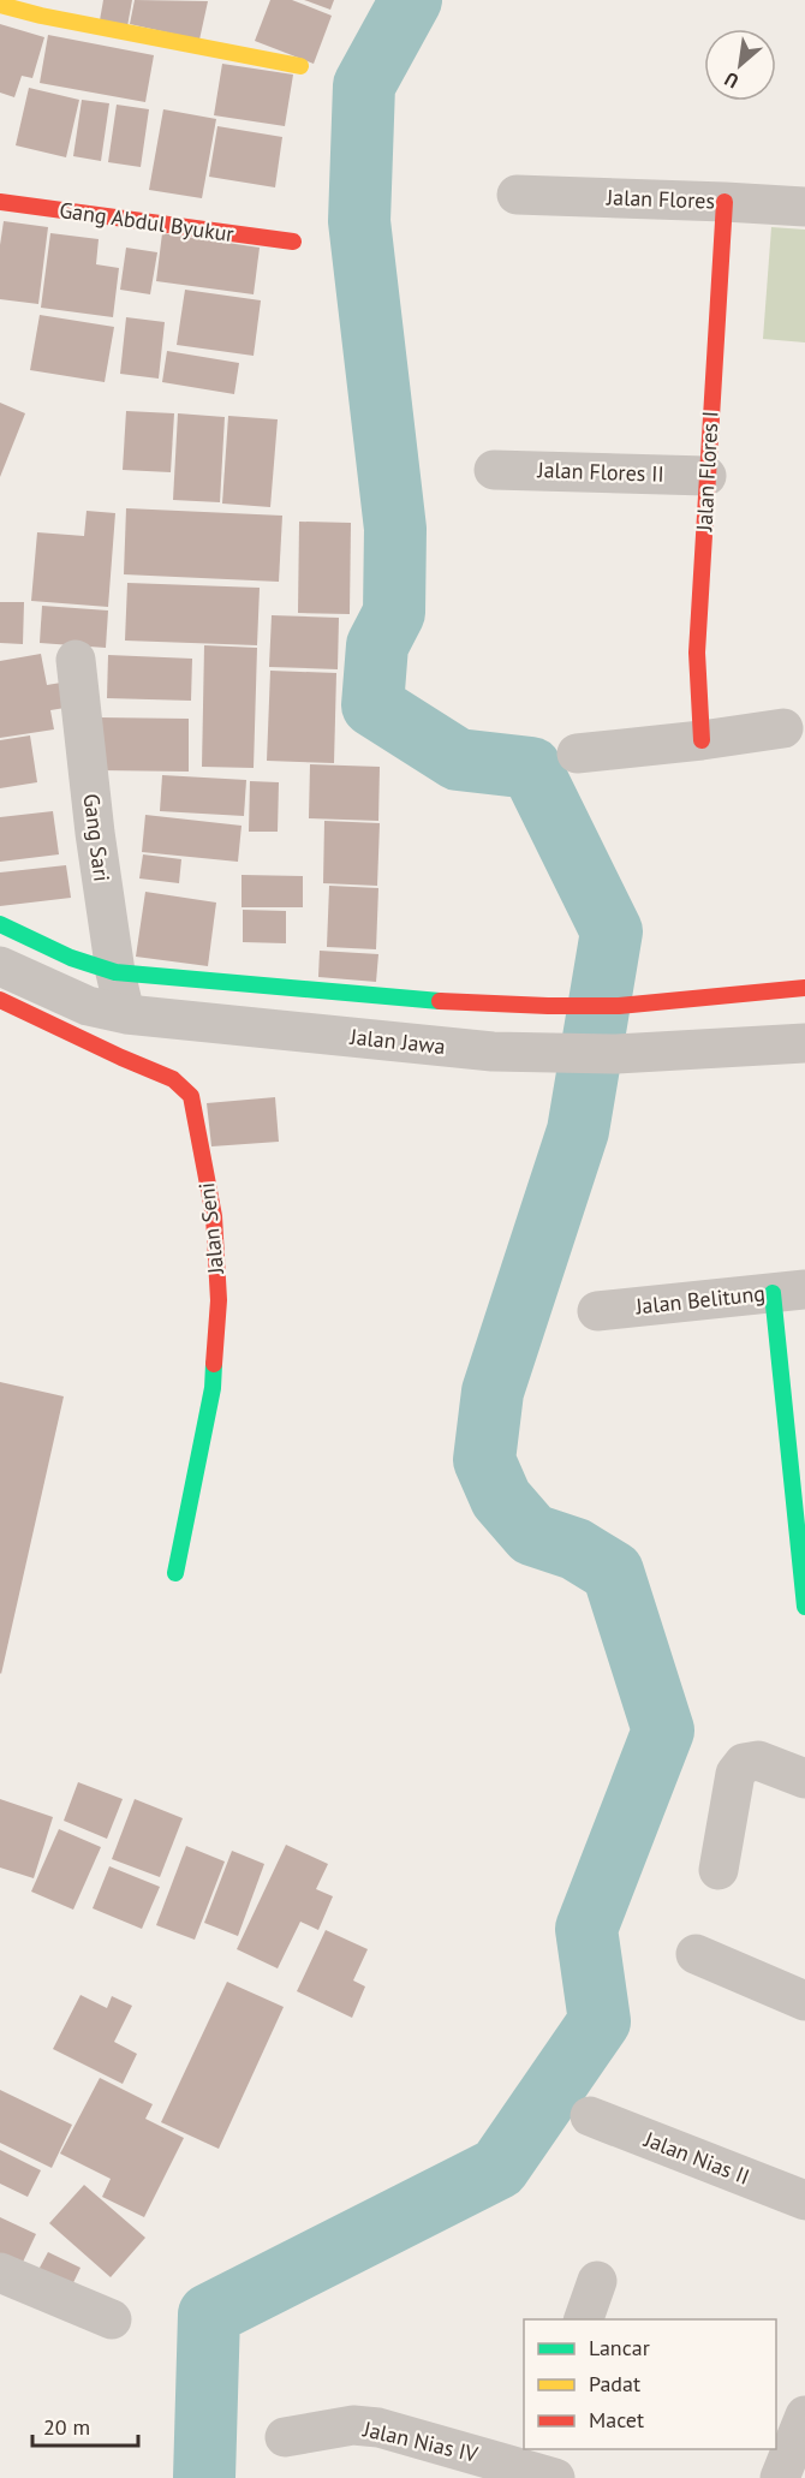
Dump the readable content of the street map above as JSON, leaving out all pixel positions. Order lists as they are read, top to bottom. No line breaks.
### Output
{"streets":{"street":["Jalan Flores","Gang Abdul Byukur","Jalan Flores I","Jalan Flores II","Gang Sari","Jalan Jawa","Jalan Seni","Jalan Belitung","Jalan Nias II","Jalan Nias IV"]},"crossings":[["Jalan Flores","Jalan Flores I"],["Jalan Flores I","Jalan Flores II"],["Gang Sari","Jalan Jawa"]],"legend":["Lancar","Padat","Macet"],"scale_bar":"20 m","north":"bottom left"}
